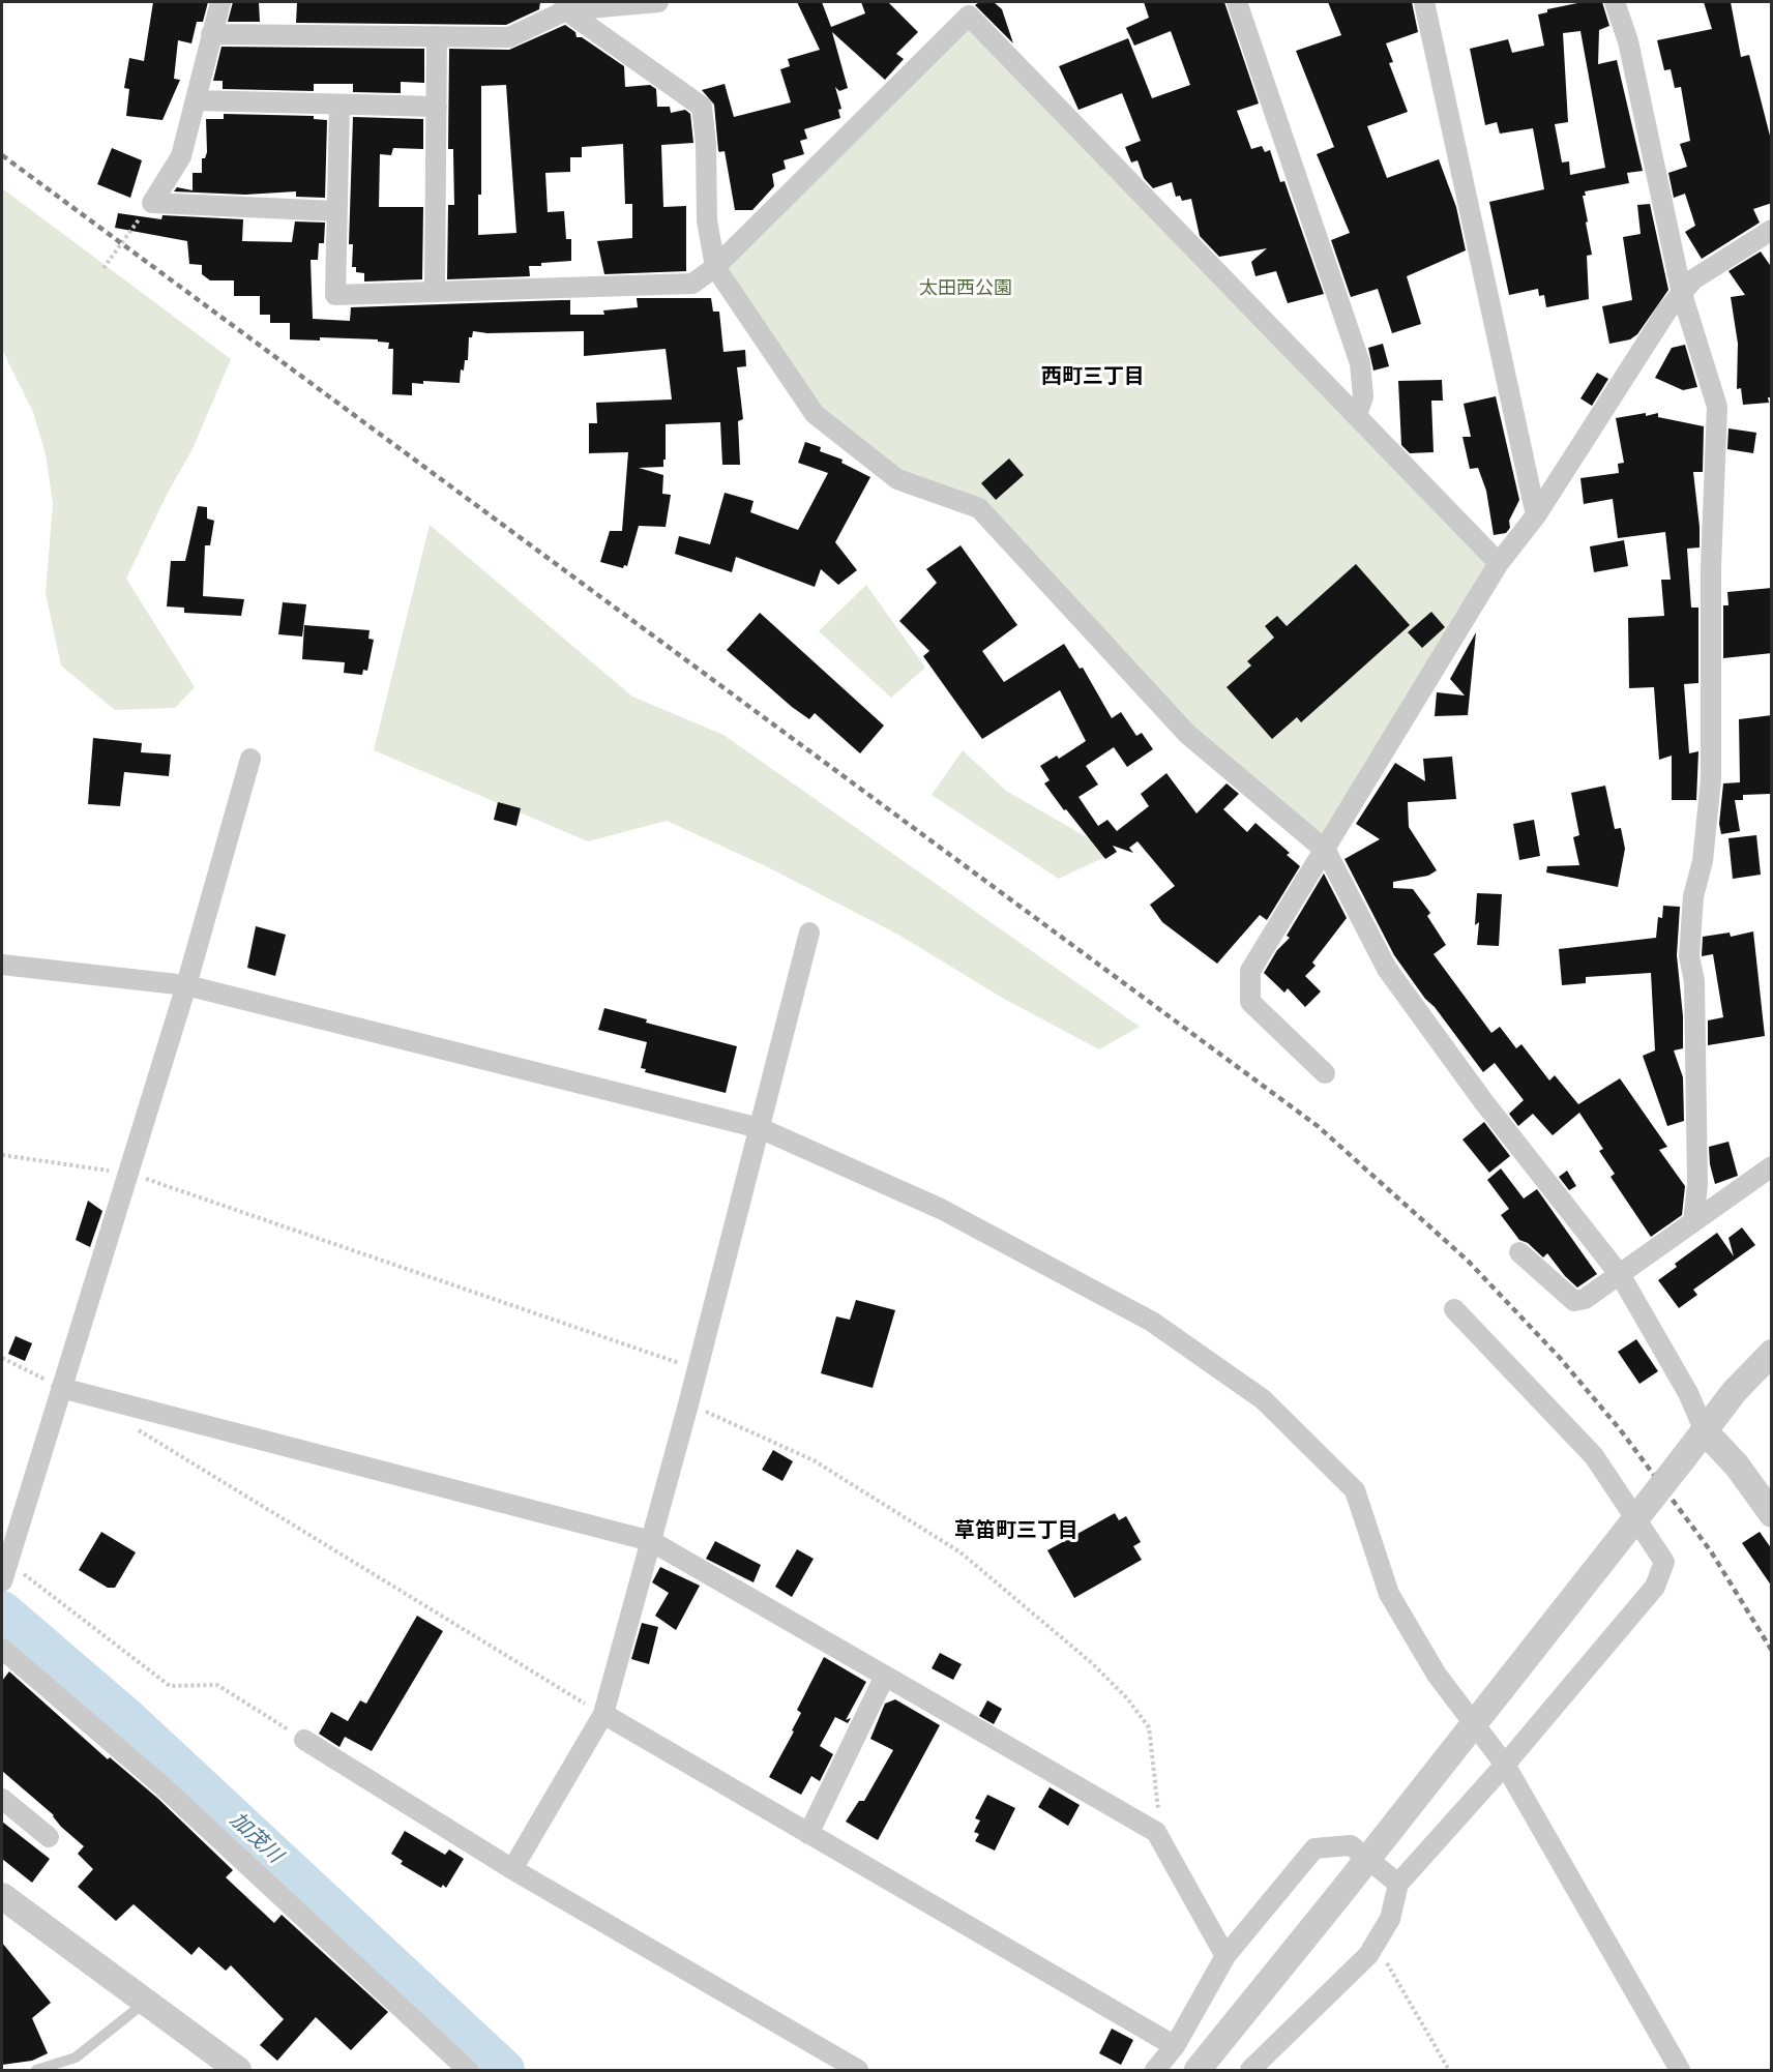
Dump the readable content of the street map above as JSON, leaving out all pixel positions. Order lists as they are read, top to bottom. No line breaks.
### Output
{"districts":["西町三丁目","草笛町三丁目"],"water":["加茂川"],"parks":["太田西公園"]}
